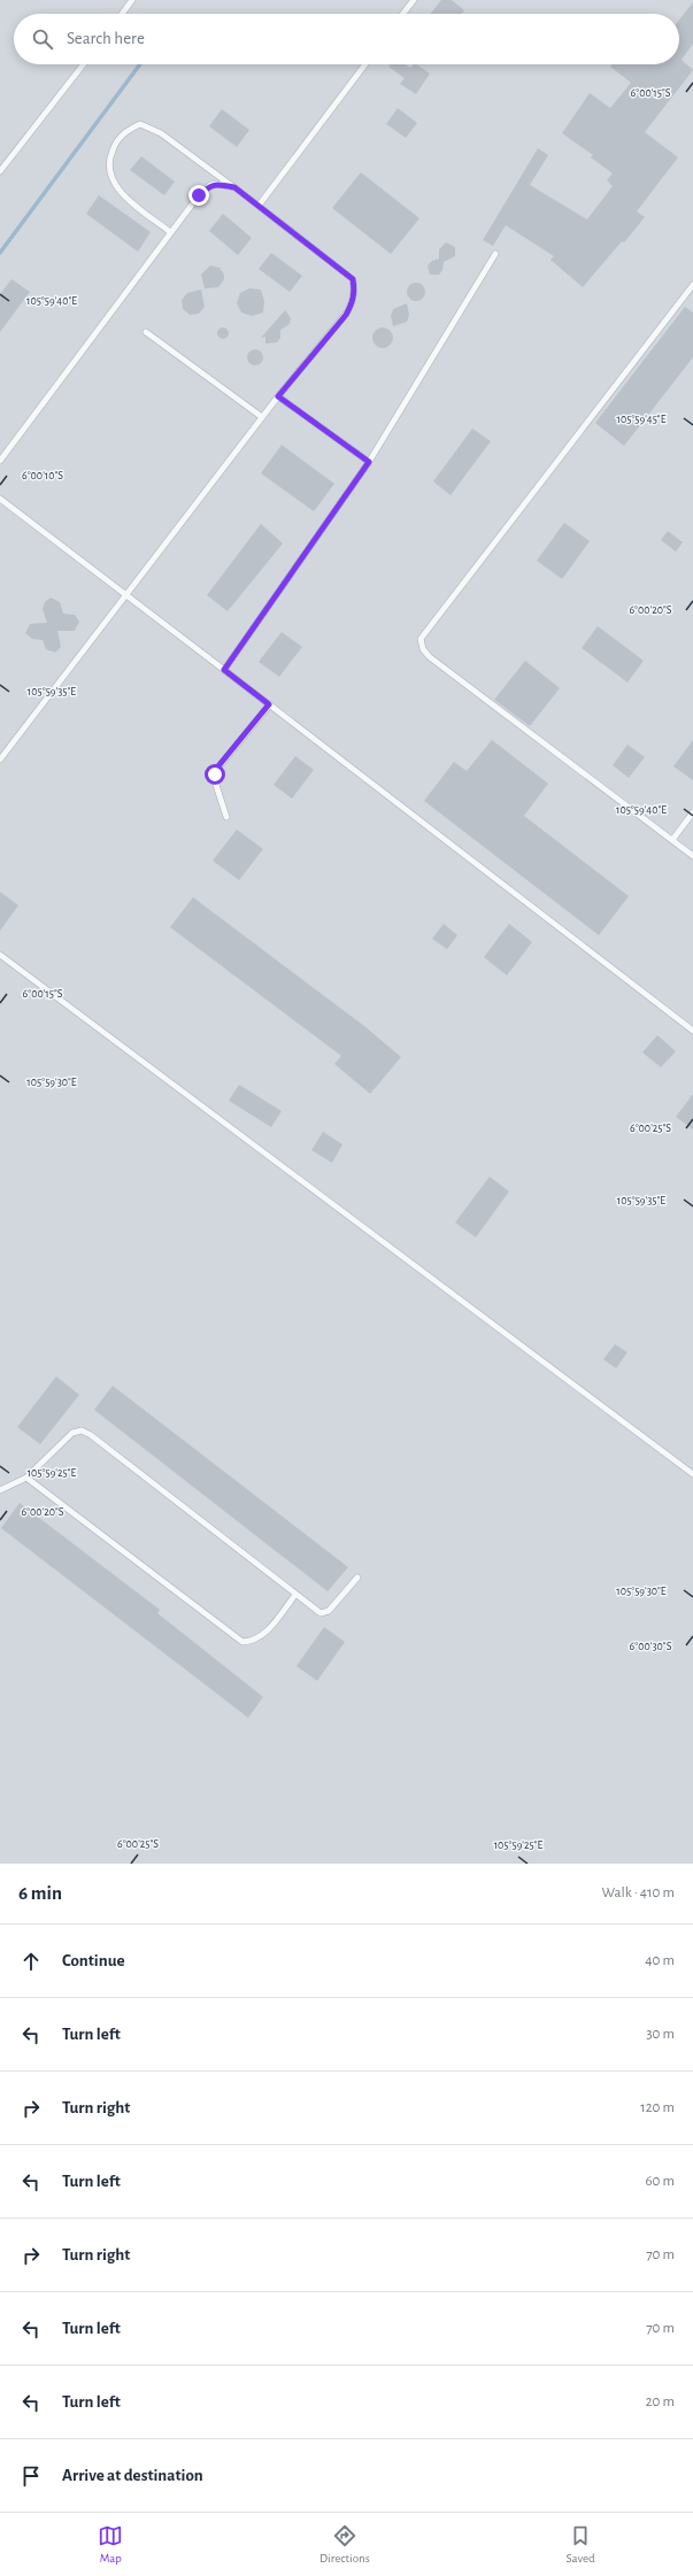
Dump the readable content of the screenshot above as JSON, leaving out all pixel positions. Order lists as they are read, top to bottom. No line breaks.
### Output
{"page":{"search":"Search here","heading":["6 min","Walk · 410 m"],"list":[["Continue","40 m"],["Turn left","30 m"],["Turn right","120 m"],["Turn left","60 m"],["Turn right","70 m"],["Turn left","70 m"],["Turn left","20 m"],"Arrive at destination"],"nav":["Map","Directions","Saved"]},"coordinates":["6°00'15\"S","105°59'40\"E","105°59'45\"E","6°00'10\"S","6°00'20\"S","105°59'35\"E","105°59'30\"E","6°00'25\"S","105°59'25\"E","6°00'30\"S"]}
